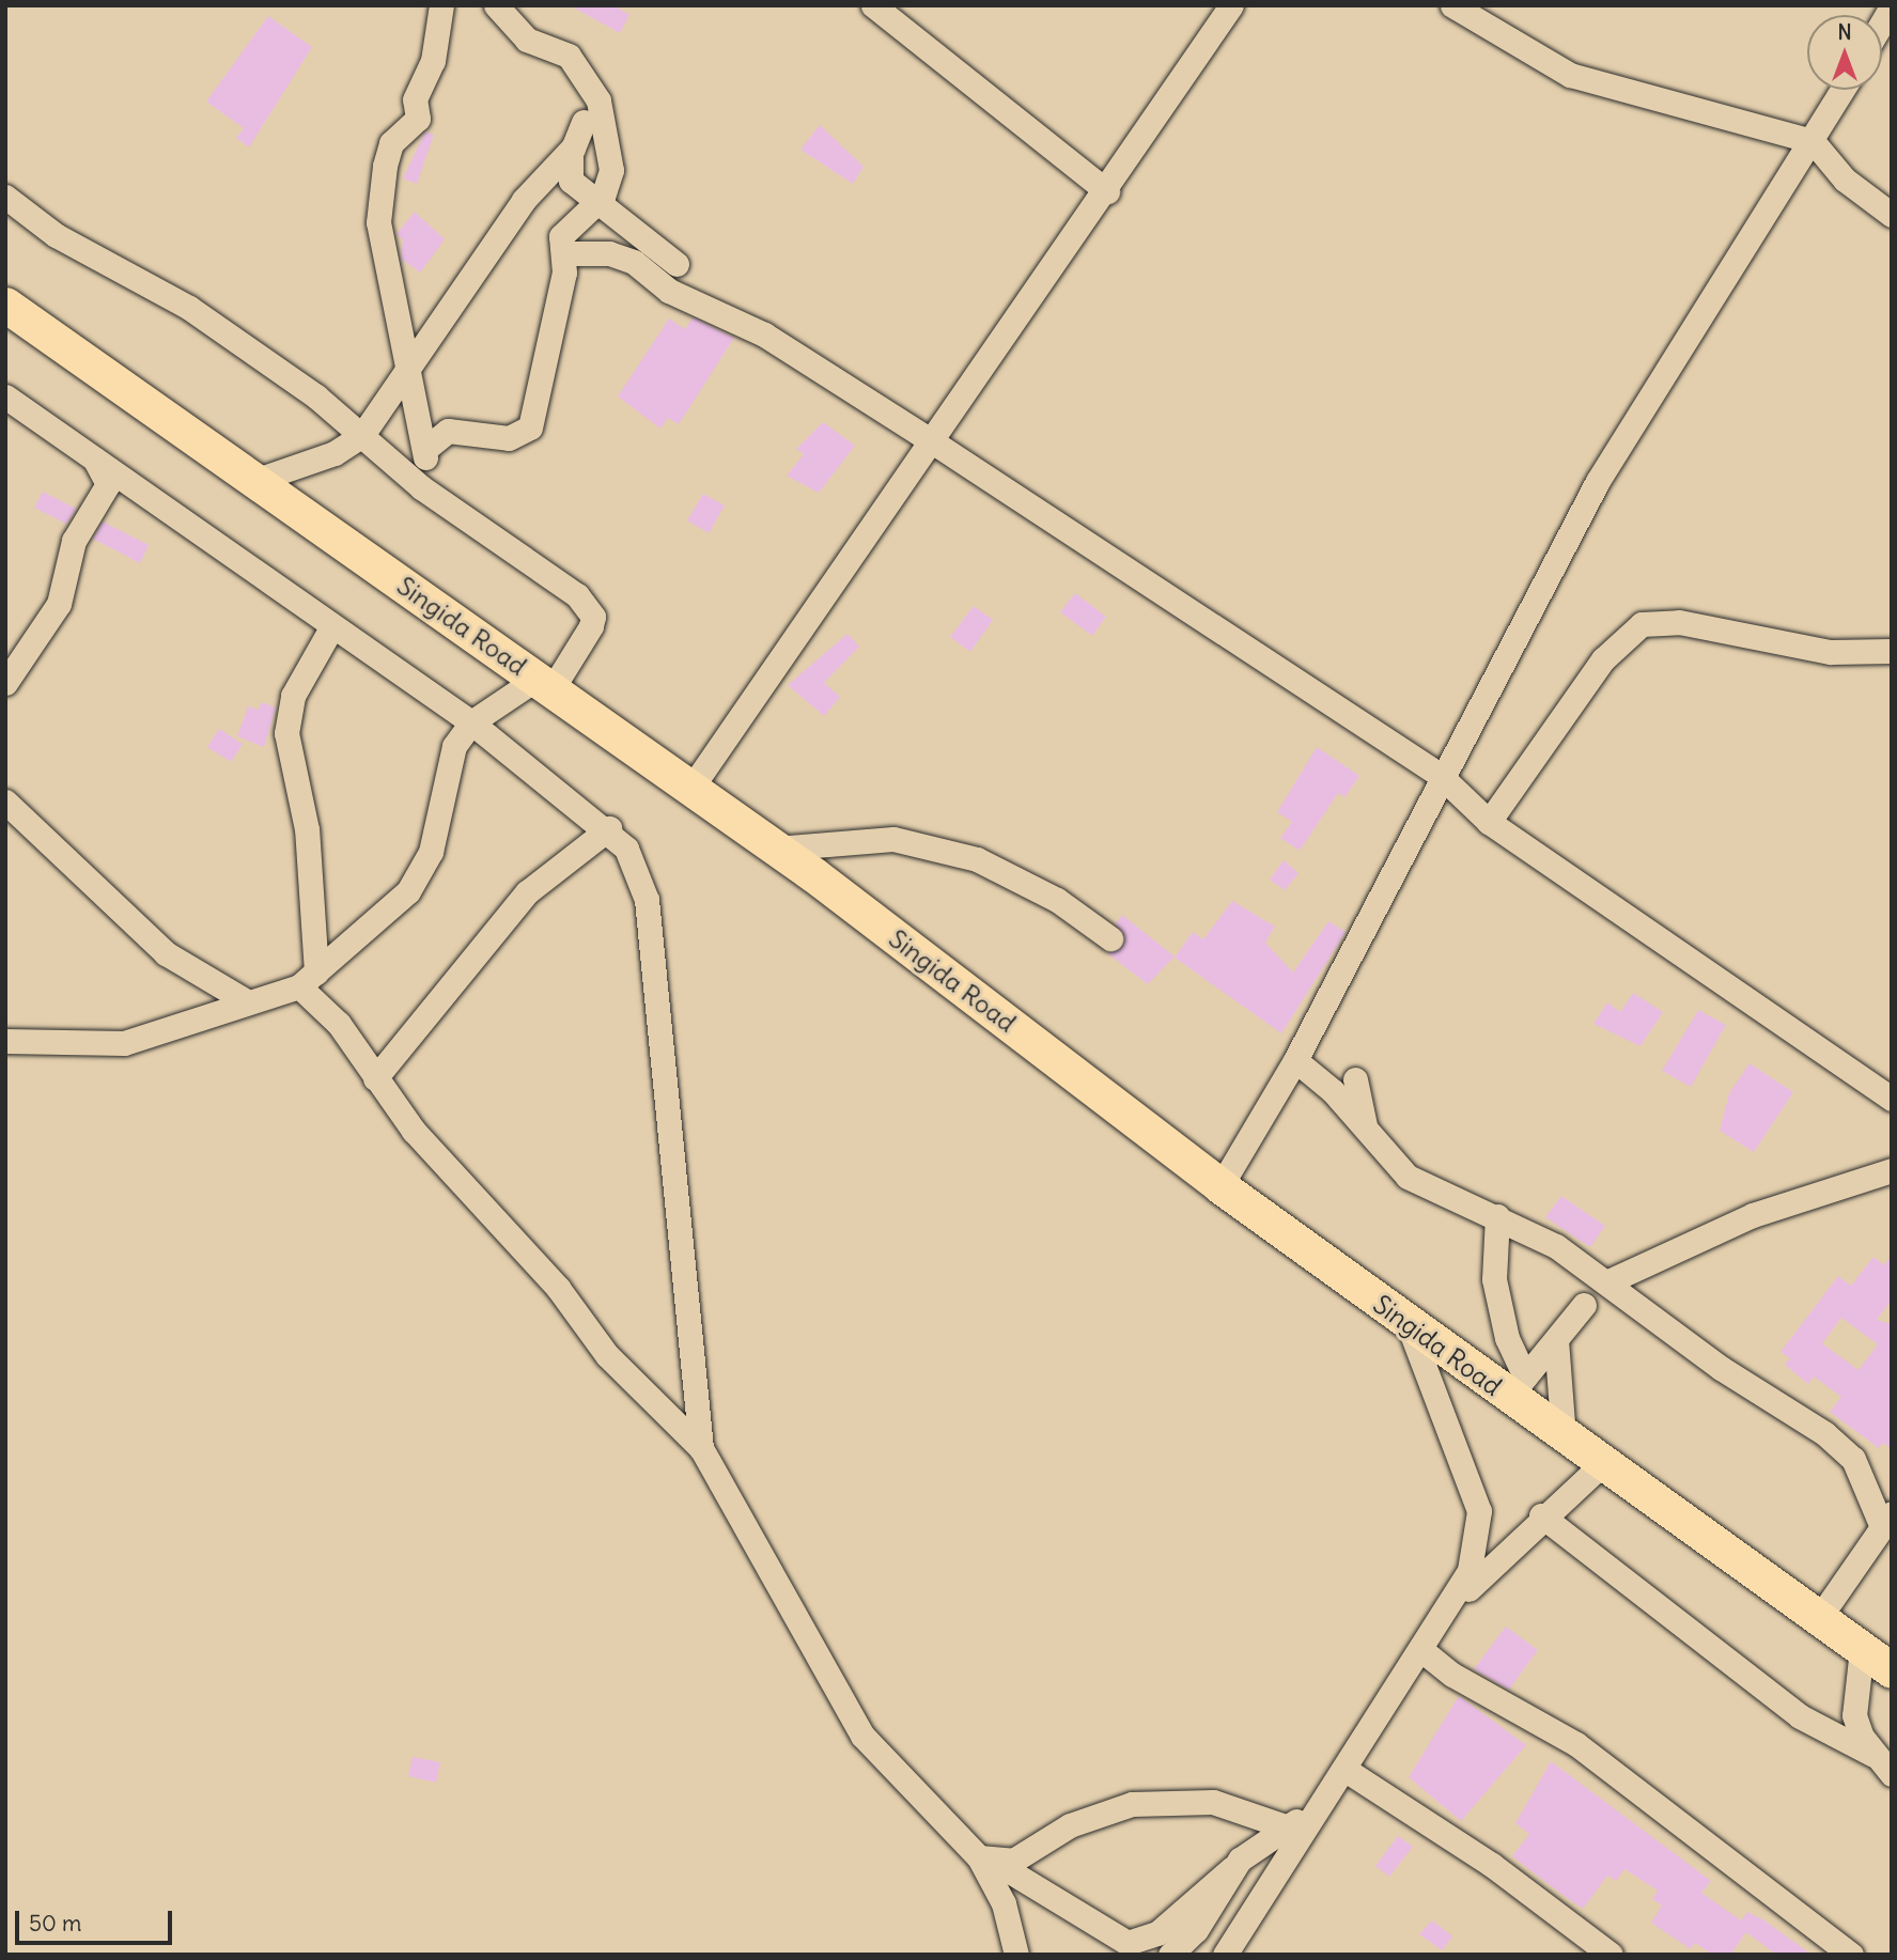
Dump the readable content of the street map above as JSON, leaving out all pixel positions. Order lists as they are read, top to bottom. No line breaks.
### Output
{"streets":{"highway":["Singida Road"]},"scale_bar":"50 m","north":"top"}
